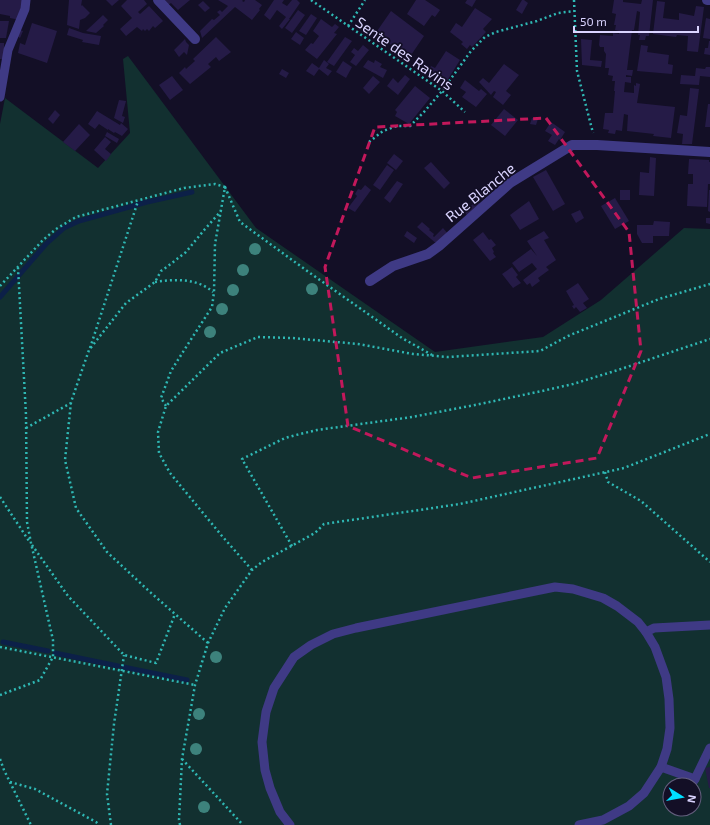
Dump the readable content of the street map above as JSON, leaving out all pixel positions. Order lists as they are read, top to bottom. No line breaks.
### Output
{"streets":{"street":["Rue Blanche"],"path":["Sente des Ravins"]},"scale_bar":"50 m","north":"right"}
